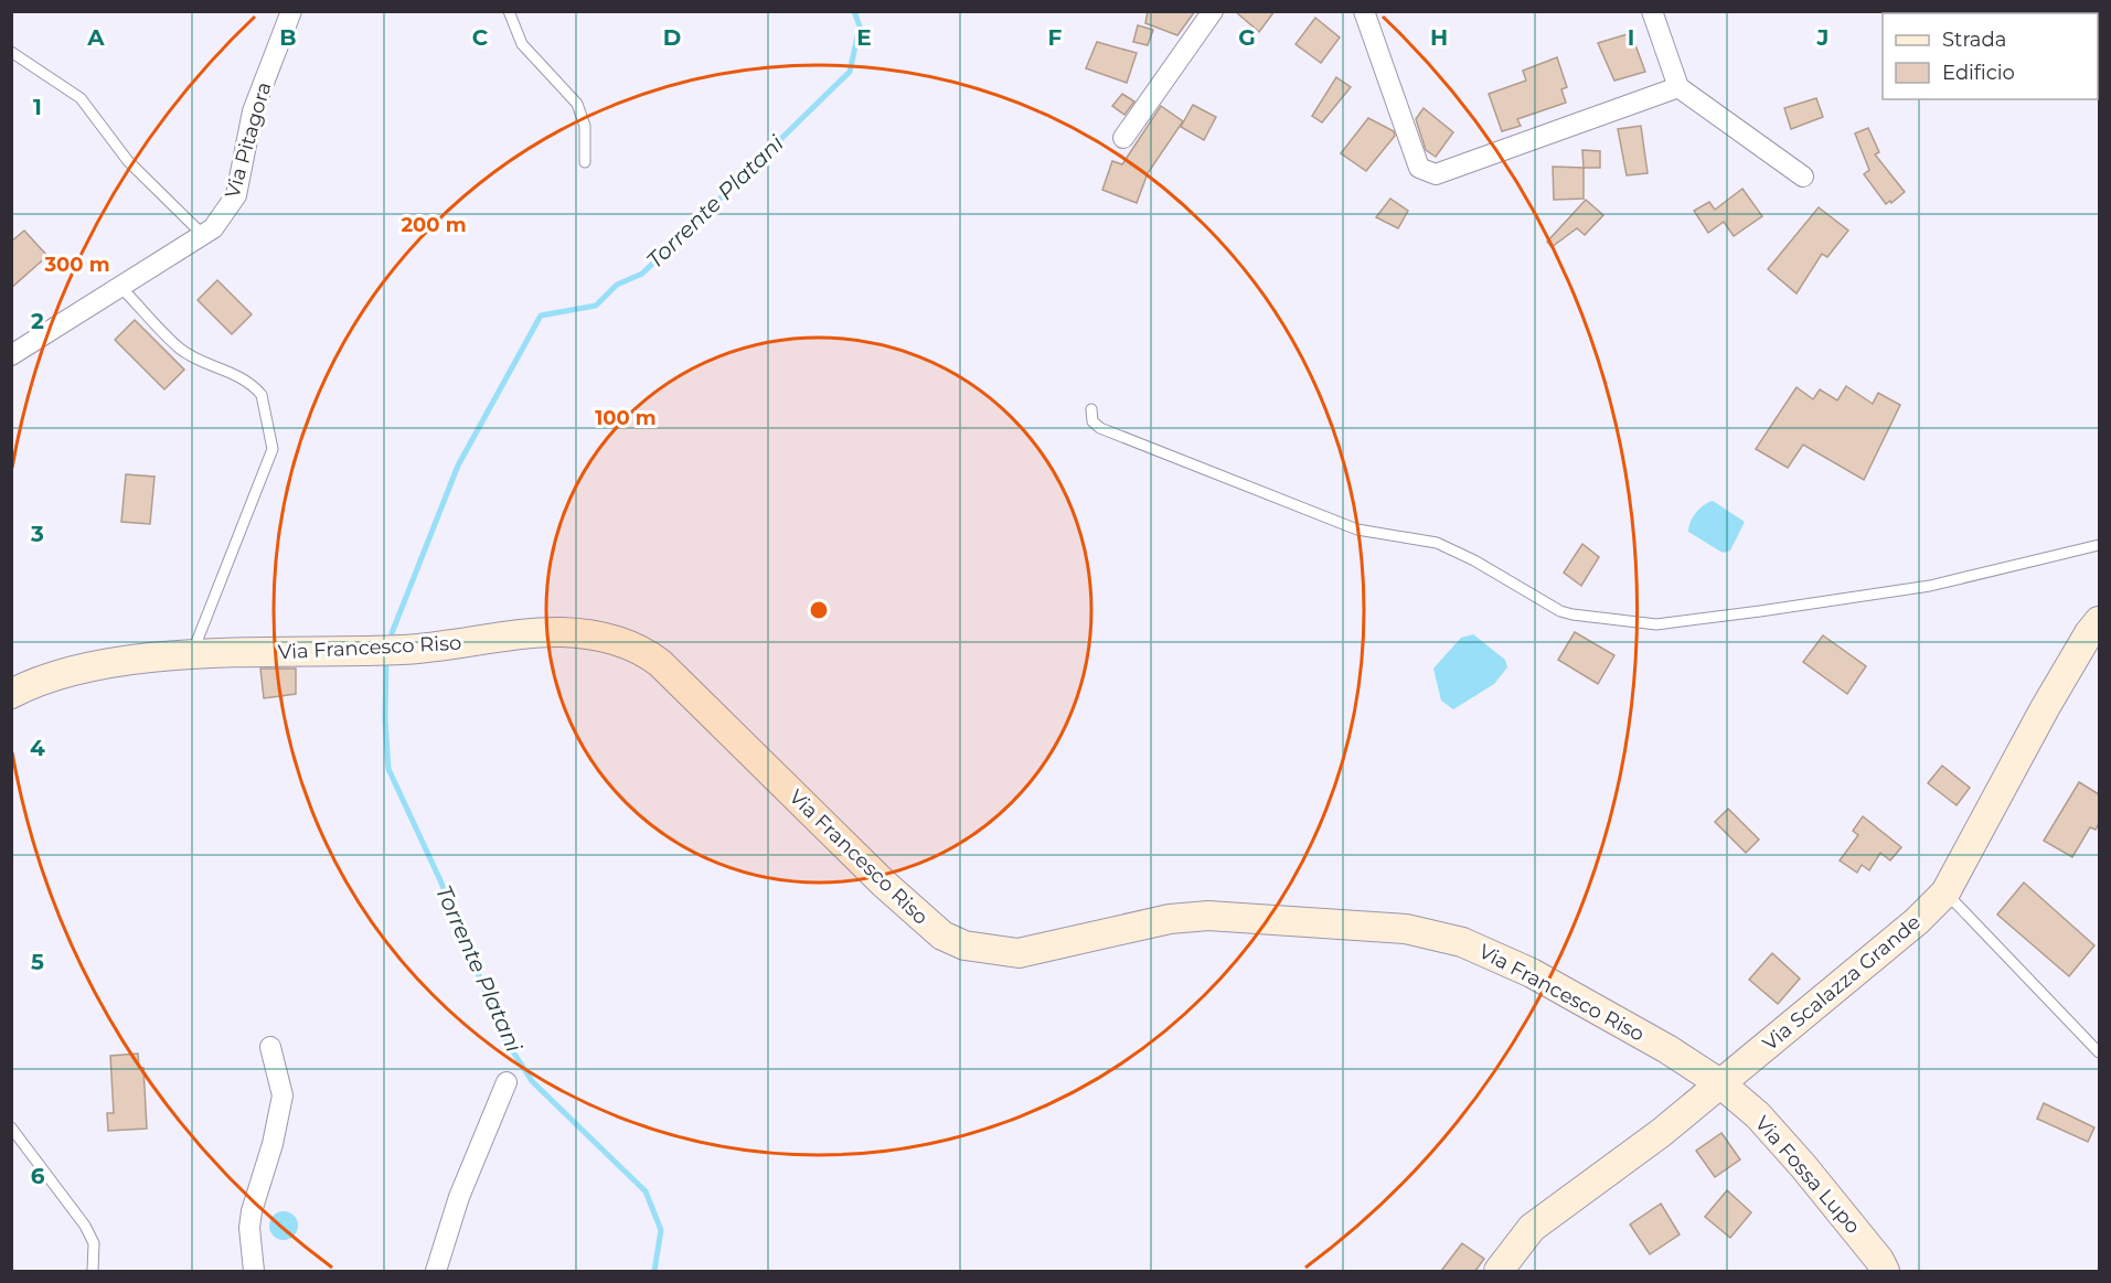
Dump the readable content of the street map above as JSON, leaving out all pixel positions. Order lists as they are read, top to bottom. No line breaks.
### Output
{"streets":{"street":["Via Pitagora","Via Francesco Riso","Via Scalazza Grande","Via Fossa Lupo"]},"crossings":[["Via Francesco Riso","Via Scalazza Grande"],["Via Francesco Riso","Via Fossa Lupo"],["Via Scalazza Grande","Via Fossa Lupo"]],"water":["Torrente Platani"],"legend":["Strada","Edificio"],"grid":{"columns":["A","B","C","D","E","F","G","H","I","J"],"rows":["1","2","3","4","5","6"]},"rings":["200 m","300 m","100 m"]}
